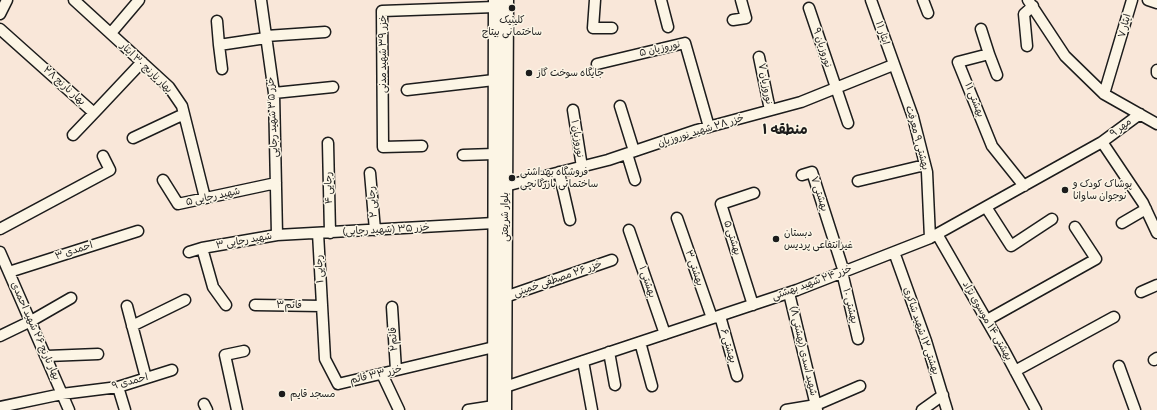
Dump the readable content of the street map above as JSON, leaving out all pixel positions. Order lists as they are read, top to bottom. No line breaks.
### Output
{"streets":{"main road":["بلوار شریعتی"],"street":["ایثار ۷","ایثار ۱۱","نوروزیان ۹","نوروزیان ۵","خزر ۳۹ شهید مدنی","بهار نارنج ۳۰ ایثار","نوروزیان ۷","بهار نارنج ۲۸","بهشتی ۱۱","خزر ۳۵ شهید رجایی","مهر ۹","خزر ۲۸ شهید نوروزیان","بهشتی ۹ معرفت","نوروزیان ۱","رجایی ۴","بهشتی ۷","شهید رجایی ۵","رجایی ۲","خزر ۳۵ (شهید رجایی)","بهشتی ۵","شهید رجایی ۳","احمدی ۳","بهشتی ۳","رجایی ۱","خزر ۲۶ مصطفی خمینی","بهشتی ۱","خزر ۲۴ شهید بهشتی","قائم۳","بهشتی ۱۰","بهشتی ۱۴ موسوی نژاد","بهار نارنج ۲۶ شهید احمدی","بهشتی ۱۲ شهید شاکری","قائم۲","بهشتی ۶","شهید اسدی (بهشتی ۸)","خزر ۳۳ قائم","احمدی ۹"]},"crossings":[["ایثار ۱۱","خزر ۲۸ شهید نوروزیان"],["ایثار ۱۱","بهشتی ۹ معرفت"],["نوروزیان ۹","خزر ۲۸ شهید نوروزیان"],["نوروزیان ۵","خزر ۲۸ شهید نوروزیان"],["خزر ۳۹ شهید مدنی","بلوار شریعتی"],["بهار نارنج ۳۰ ایثار","بهار نارنج ۲۸"],["بهار نارنج ۳۰ ایثار","شهید رجایی ۵"],["نوروزیان ۷","خزر ۲۸ شهید نوروزیان"],["بهشتی ۱۱","خزر ۲۴ شهید بهشتی"],["خزر ۳۵ شهید رجایی","شهید رجایی ۵"],["خزر ۳۵ شهید رجایی","خزر ۳۵ (شهید رجایی)"],["خزر ۳۵ شهید رجایی","شهید رجایی ۳"],["مهر ۹","خزر ۲۴ شهید بهشتی"],["خزر ۲۸ شهید نوروزیان","بهشتی ۹ معرفت"],["خزر ۲۸ شهید نوروزیان","نوروزیان ۱"],["خزر ۲۸ شهید نوروزیان","بلوار شریعتی"],["بهشتی ۹ معرفت","خزر ۲۴ شهید بهشتی"],["بهشتی ۹ معرفت","بهشتی ۱۴ موسوی نژاد"],["رجایی ۴","خزر ۳۵ (شهید رجایی)"],["بهشتی ۷","خزر ۲۴ شهید بهشتی"],["بهشتی ۷","بهشتی ۱۰"],["رجایی ۲","خزر ۳۵ (شهید رجایی)"],["بلوار شریعتی","خزر ۳۵ (شهید رجایی)"],["بلوار شریعتی","خزر ۲۶ مصطفی خمینی"],["بلوار شریعتی","خزر ۲۴ شهید بهشتی"],["بلوار شریعتی","خزر ۳۳ قائم"],["خزر ۳۵ (شهید رجایی)","شهید رجایی ۳"],["خزر ۳۵ (شهید رجایی)","رجایی ۱"],["بهشتی ۵","خزر ۲۴ شهید بهشتی"],["احمدی ۳","بهار نارنج ۲۶ شهید احمدی"],["بهشتی ۳","خزر ۲۴ شهید بهشتی"],["بهشتی ۳","بهشتی ۶"],["رجایی ۱","قائم۳"],["رجایی ۱","خزر ۳۳ قائم"],["بهشتی ۱","خزر ۲۴ شهید بهشتی"],["خزر ۲۴ شهید بهشتی","بهشتی ۱۰"],["خزر ۲۴ شهید بهشتی","بهشتی ۱۴ موسوی نژاد"],["خزر ۲۴ شهید بهشتی","بهشتی ۱۲ شهید شاکری"],["خزر ۲۴ شهید بهشتی","بهشتی ۶"],["خزر ۲۴ شهید بهشتی","شهید اسدی (بهشتی ۸)"],["قائم۳","خزر ۳۳ قائم"],["بهار نارنج ۲۶ شهید احمدی","احمدی ۹"],["قائم۲","خزر ۳۳ قائم"]],"districts":["منطقه ۱"],"places":["کلینیک ساختمانی بیتاج","جایگاه سوخت گاز","فروشگاه بهداشتی ساختمانی بازرگانچی","پوشاک کودک و نوجوان ساوانا","دبستان غیرانتفاعی پردیس","مسجد قایم"]}
